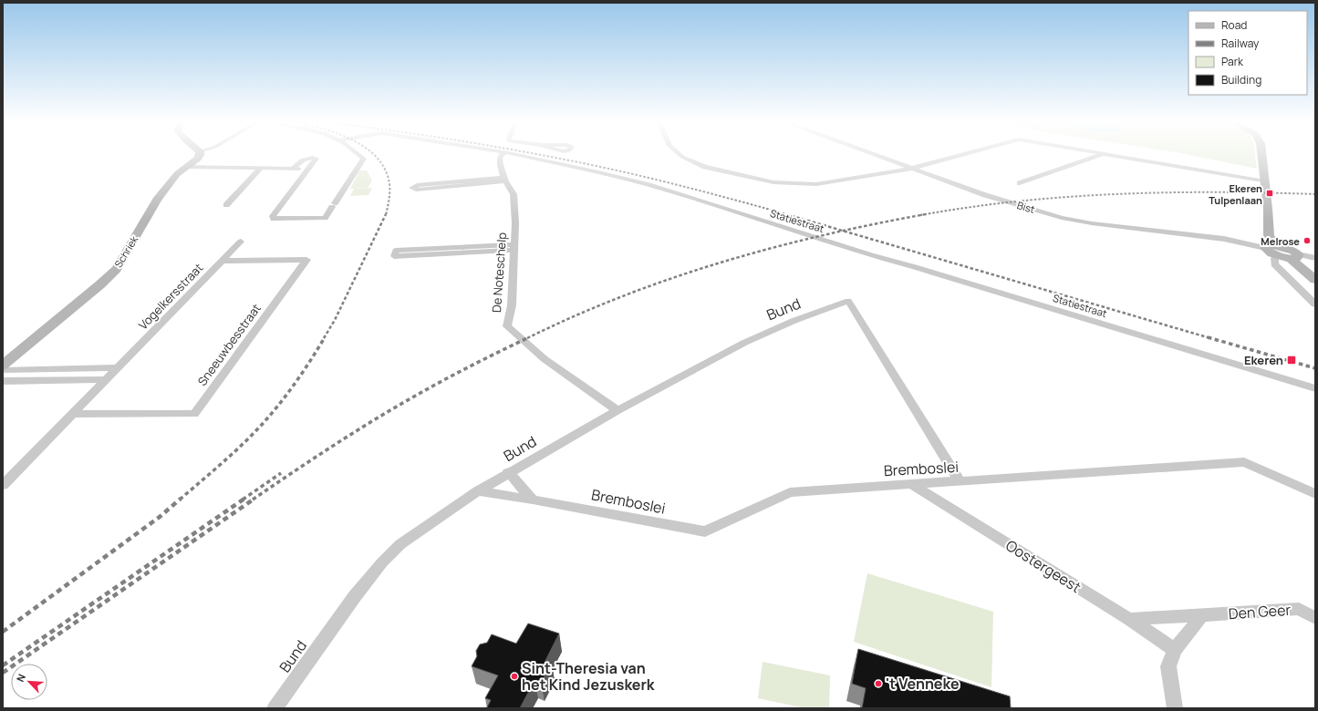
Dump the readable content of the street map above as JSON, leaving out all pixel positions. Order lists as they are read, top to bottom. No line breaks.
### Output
{"streets":{"street":["Bist","Statiestraat","Schriek","De Noteschelp","Vogelkersstraat","Bund","Sneeuwbesstraat","Bremboslei","Oostergeest","Den Geer"]},"crossings":[["De Noteschelp","Bund"],["Vogelkersstraat","Sneeuwbesstraat"],["Bund","Bremboslei"],["Bremboslei","Oostergeest"],["Oostergeest","Den Geer"]],"places":{"transit":["Ekeren Tulpenlaan","Ekeren"],"other":["Melrose","Sint-Theresia van het Kind Jezuskerk","'t Venneke"]},"legend":["Road","Railway","Park","Building"],"north":"top left"}
